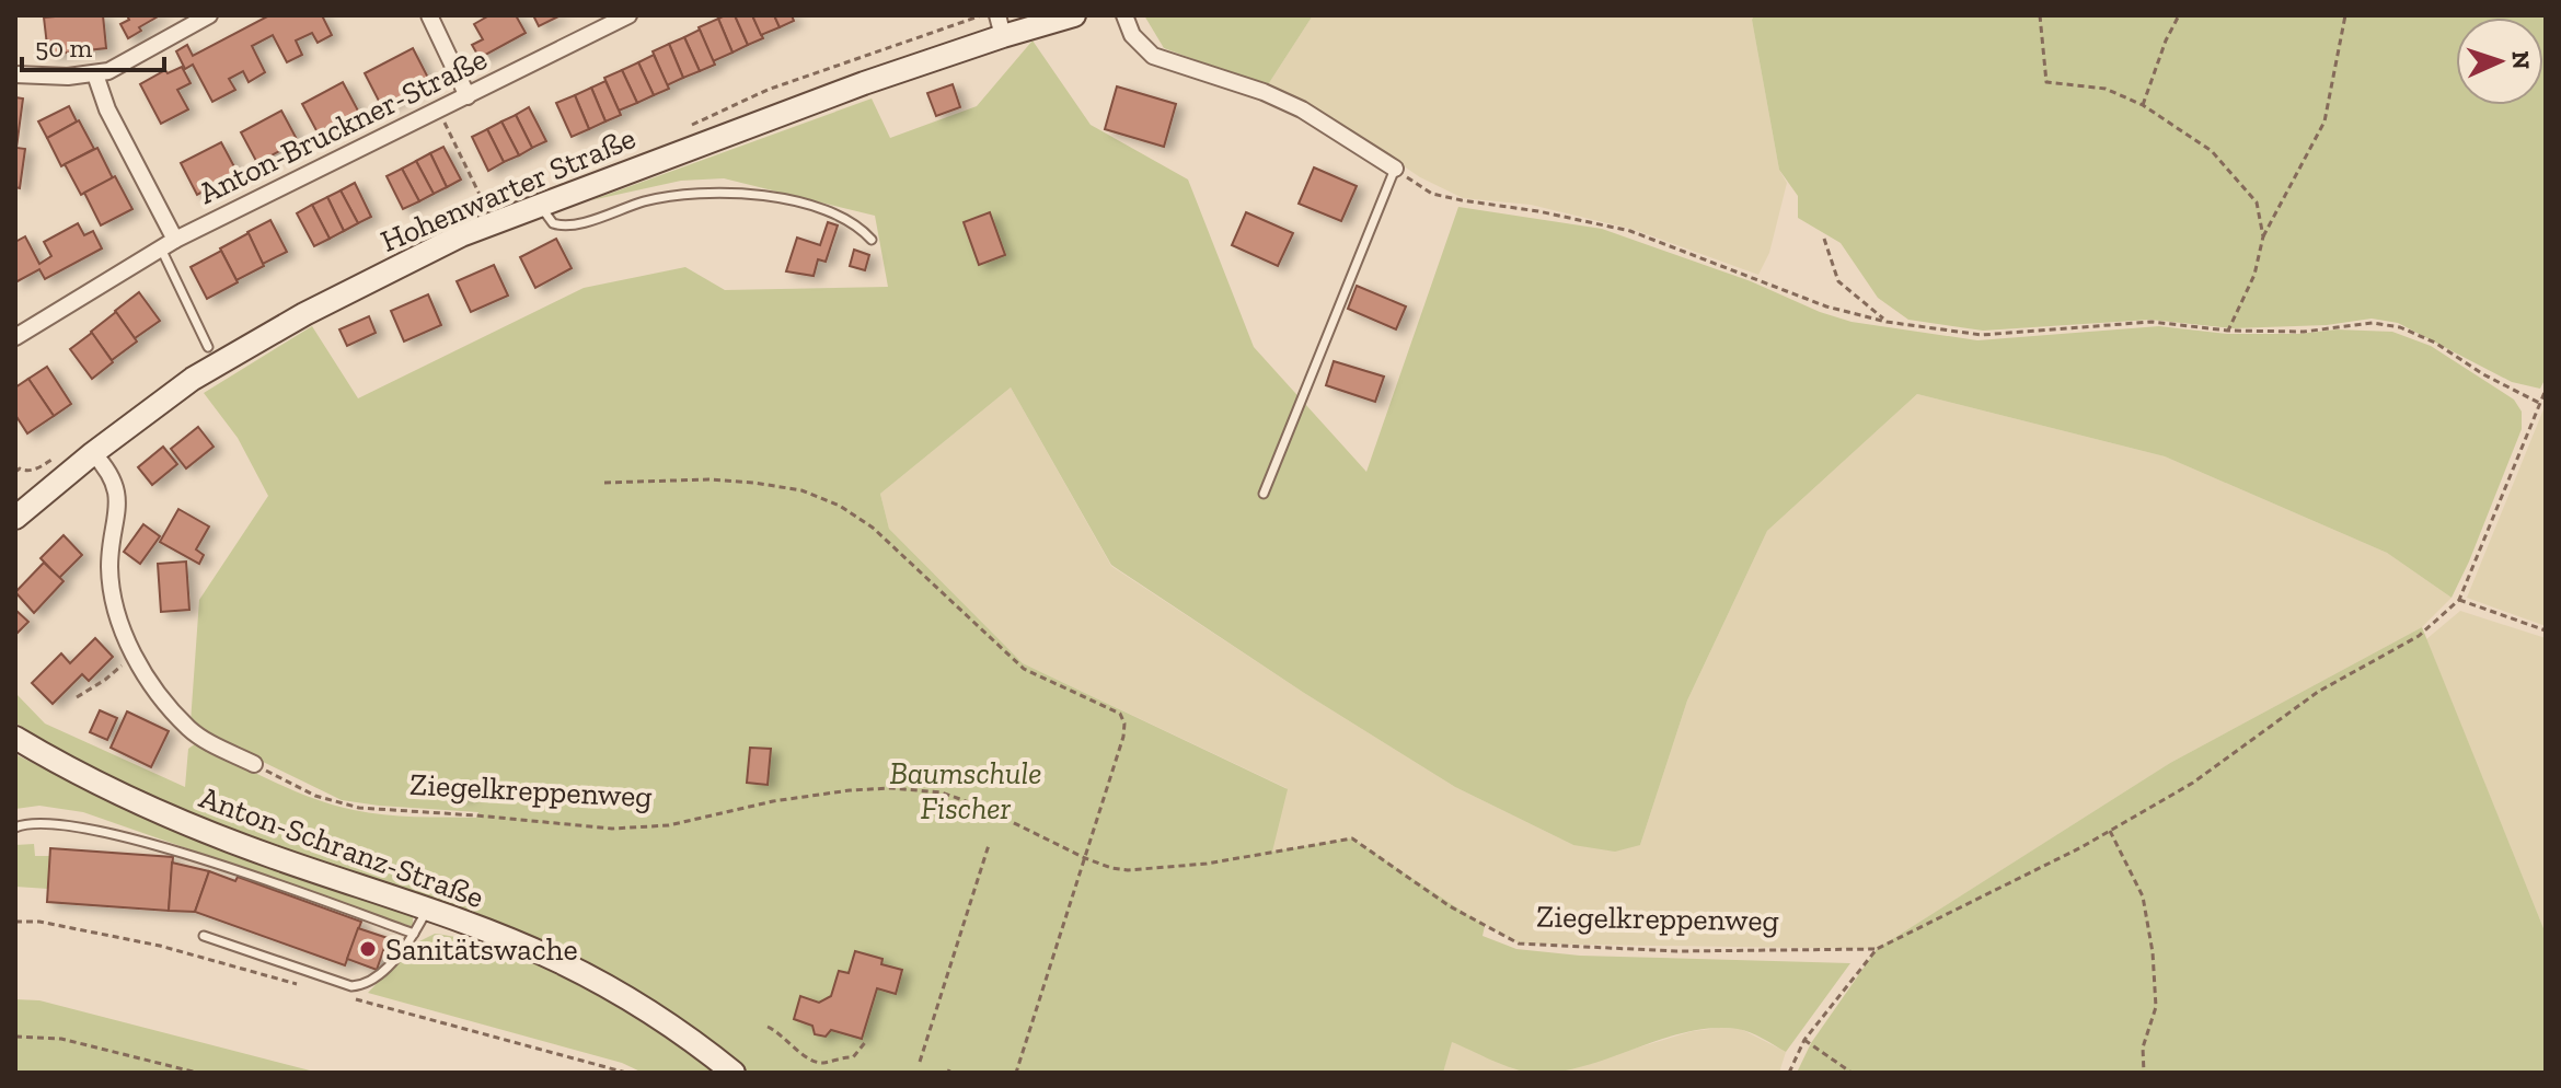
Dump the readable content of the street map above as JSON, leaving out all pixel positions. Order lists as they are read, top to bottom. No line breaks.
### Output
{"streets":{"street":["Anton-Bruckner-Straße","Hohenwarter Straße","Anton-Schranz-Straße"],"path":["Ziegelkreppenweg"]},"parks":["Baumschule Fischer"],"places":["Sanitätswache"],"scale_bar":"50 m","north":"right"}
